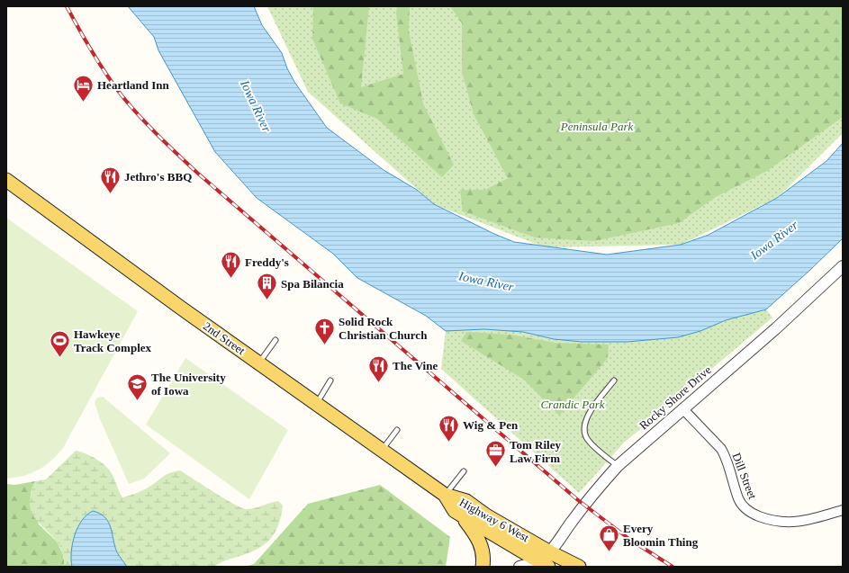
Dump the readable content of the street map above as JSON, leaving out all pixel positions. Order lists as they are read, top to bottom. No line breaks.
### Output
{"streets":{"main road":["2nd Street","Highway 6 West"],"street":["Rocky Shore Drive","Dill Street"]},"crossings":[["2nd Street","Highway 6 West"],["Rocky Shore Drive","Dill Street"],["Rocky Shore Drive","Highway 6 West"]],"water":["Iowa River"],"parks":["Peninsula Park","Crandic Park"],"places":{"hotel":["Heartland Inn"],"restaurant":["Jethro's BBQ","Freddy's","The Vine","Wig & Pen"],"building":["Spa Bilancia"],"church":["Solid Rock Christian Church"],"sports":["Hawkeye Track Complex"],"school or university":["The University of Iowa"],"office":["Tom Riley Law Firm"],"shop":["Every Bloomin Thing"]}}
